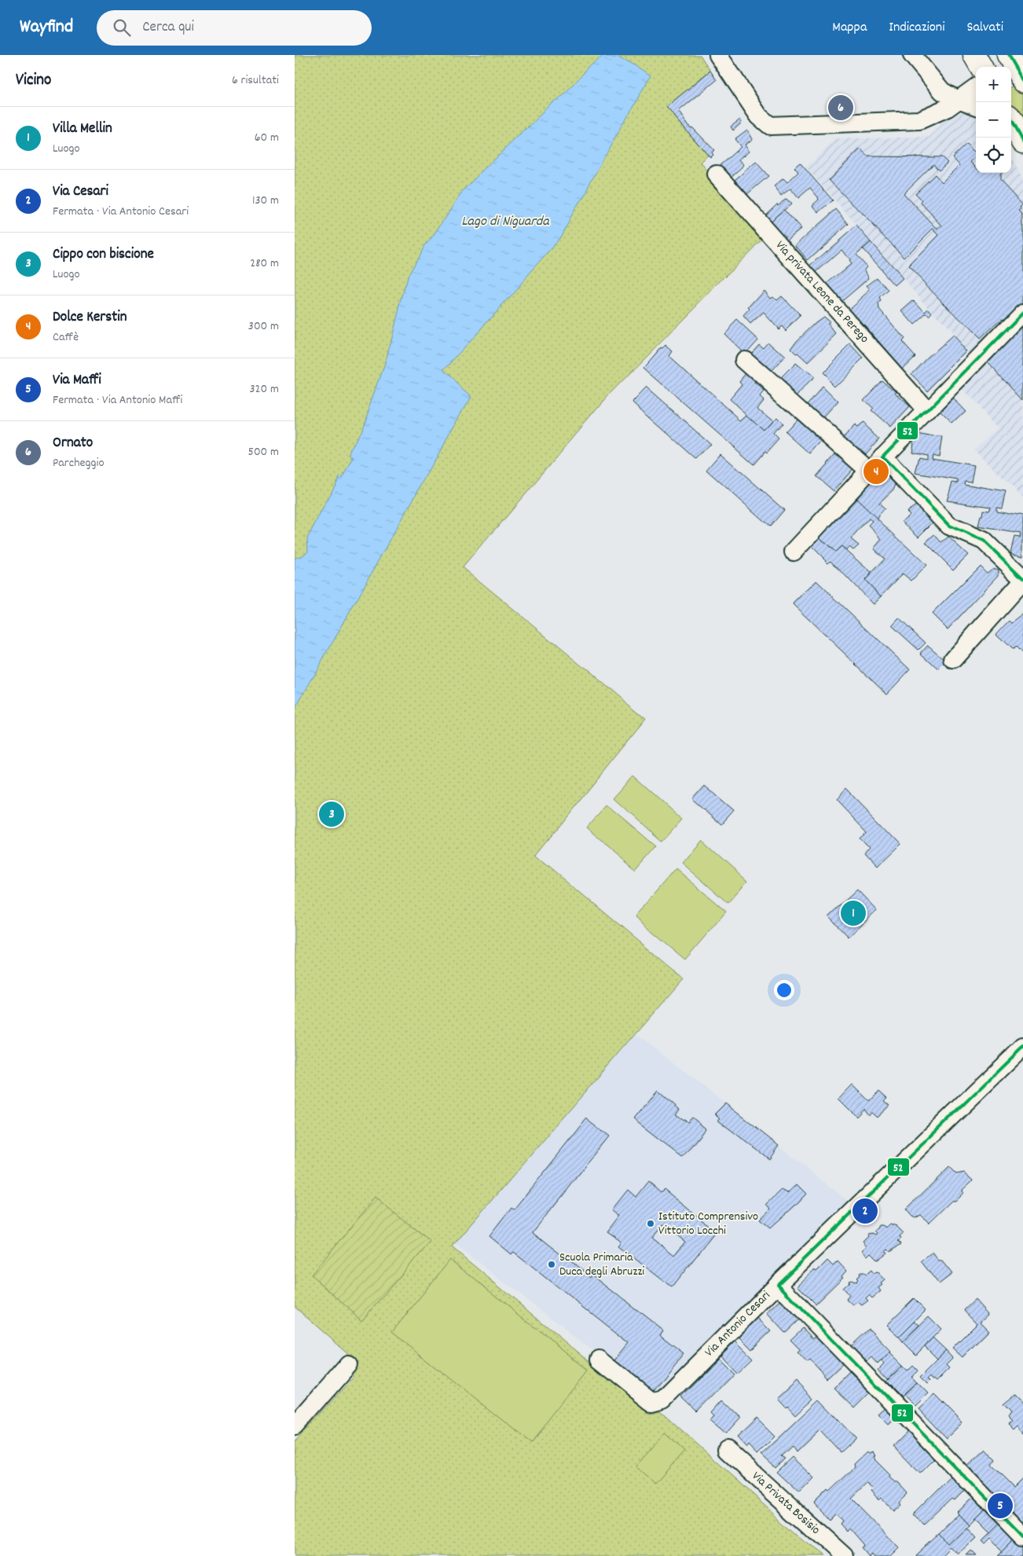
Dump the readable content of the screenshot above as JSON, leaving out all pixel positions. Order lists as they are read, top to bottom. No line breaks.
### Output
{"streets":{"street":["Via privata Leone da Perego","Via Antonio Cesari","Via Privata Bosisio"]},"water":["Lago di Niguarda"],"places":["Istituto Comprensivo Vittorio Locchi","Scuola Primaria Duca degli Abruzzi"],"lines":["transit line 52"],"page":{"header":"Wayfind","search":"Cerca qui","nav":["Mappa","Indicazioni","Salvati"],"heading":["Vicino","6 risultati"],"map_buttons":["+","−"],"pins":["6","4","3","1","2","5"],"list":[{"mark":"1","name":"Villa Mellin","note":"Luogo","value":"60 m"},{"mark":"2","name":"Via Cesari","note":"Fermata · Via Antonio Cesari","value":"130 m"},{"mark":"3","name":"Cippo con biscione","note":"Luogo","value":"280 m"},{"mark":"4","name":"Dolce Kerstin","note":"Caffè","value":"300 m"},{"mark":"5","name":"Via Maffi","note":"Fermata · Via Antonio Maffi","value":"320 m"},{"mark":"6","name":"Ornato","note":"Parcheggio","value":"500 m"}]}}
